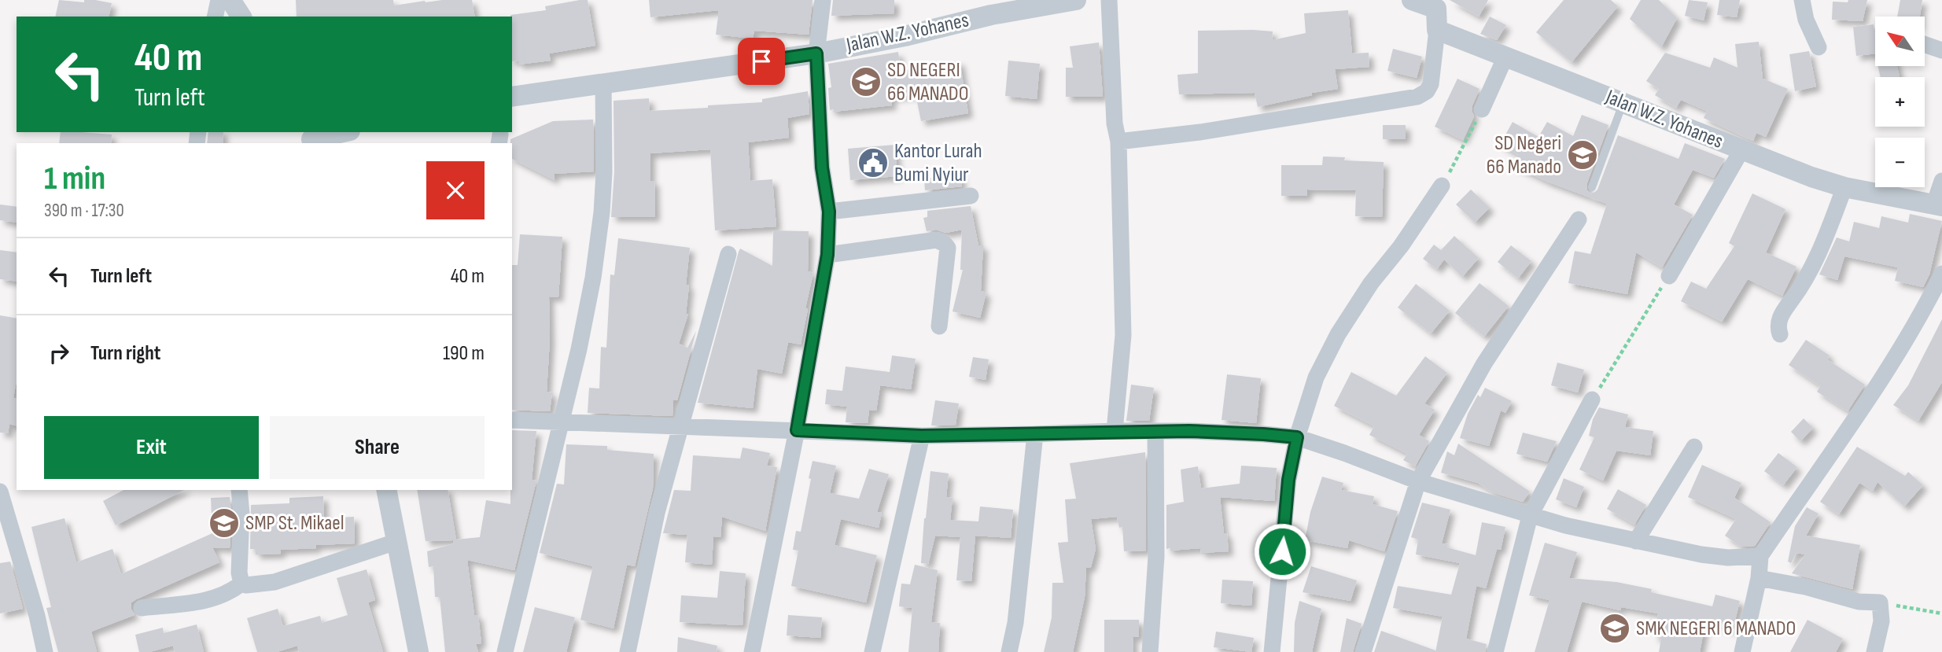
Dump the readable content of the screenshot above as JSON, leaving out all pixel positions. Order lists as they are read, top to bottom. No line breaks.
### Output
{"streets":{"street":["Jalan W.Z. Yohanes"]},"places":{"school or university":["SD NEGERI 66 MANADO","SD Negeri 66 Manado","SMP St. Mikael","SMK NEGERI 6 MANADO"],"public building":["Kantor Lurah Bumi Nyiur"]},"north":"top left","page":{"map_buttons":["+","−"],"turn":["40 m","Turn left"],"heading":["1 min","390 m · 17:30"],"list":[{"name":"Turn left","value":"40 m"},{"name":"Turn right","value":"190 m"}],"buttons":["Exit","Share"]}}
